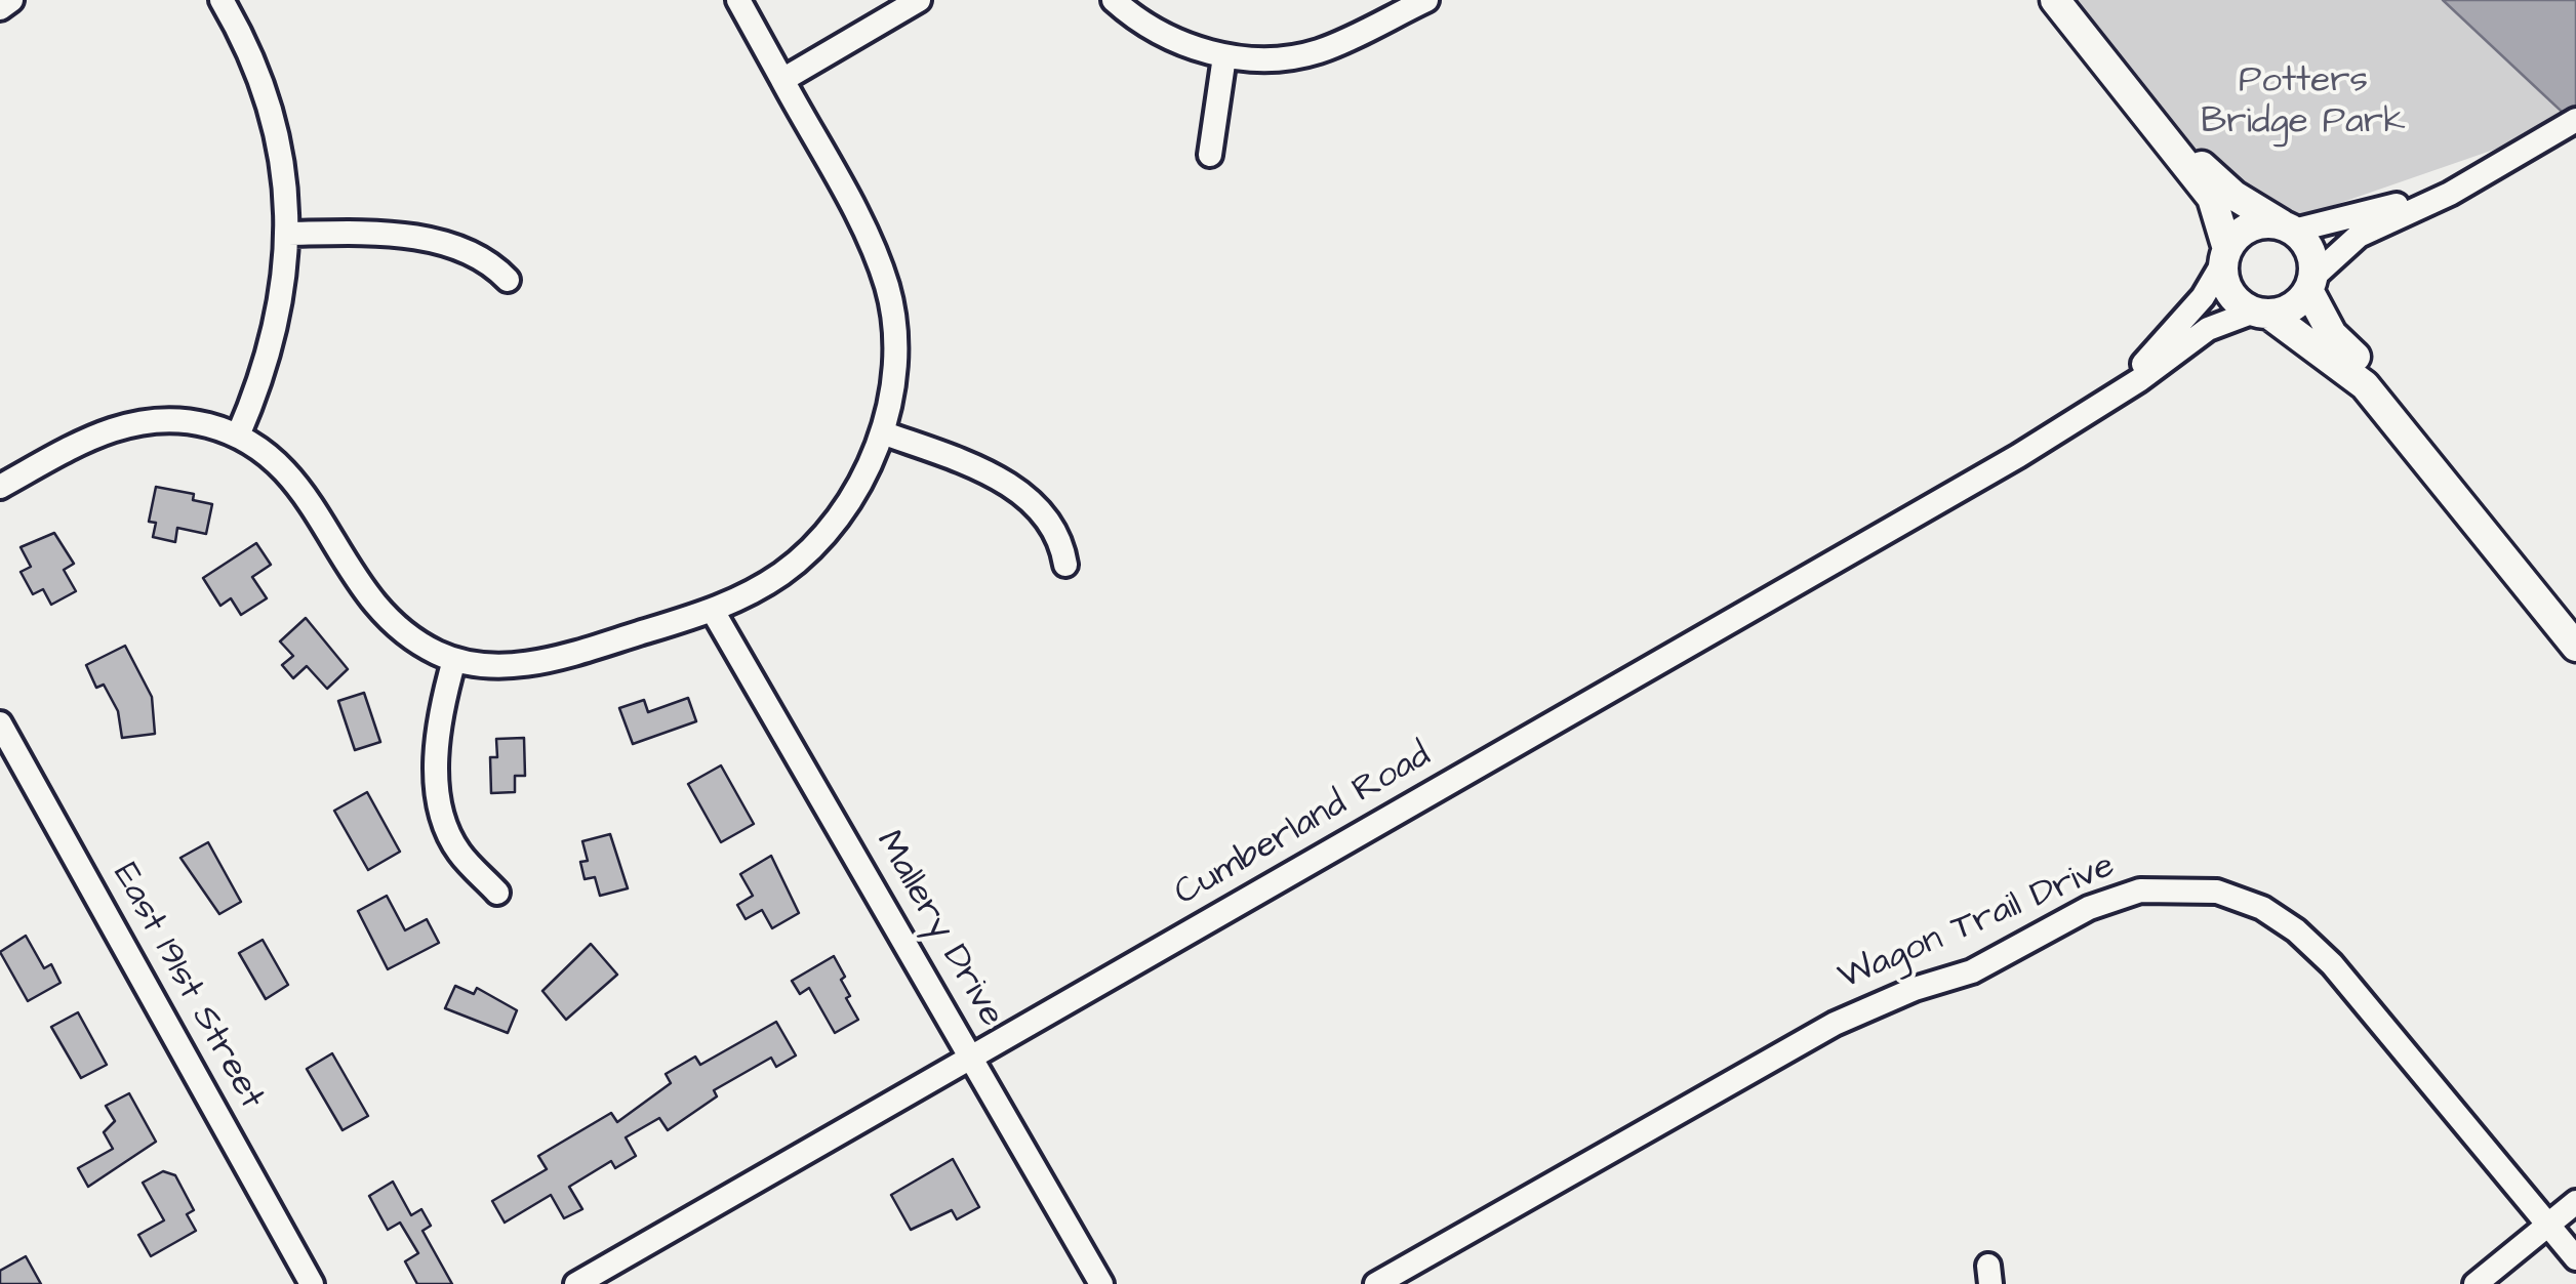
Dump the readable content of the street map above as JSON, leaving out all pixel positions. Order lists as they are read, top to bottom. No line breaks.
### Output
{"streets":{"street":["Cumberland Road","Wagon Trail Drive","Mallery Drive","East 191st Street"]},"crossings":[["Cumberland Road","Mallery Drive"]],"parks":["Potters Bridge Park"]}
